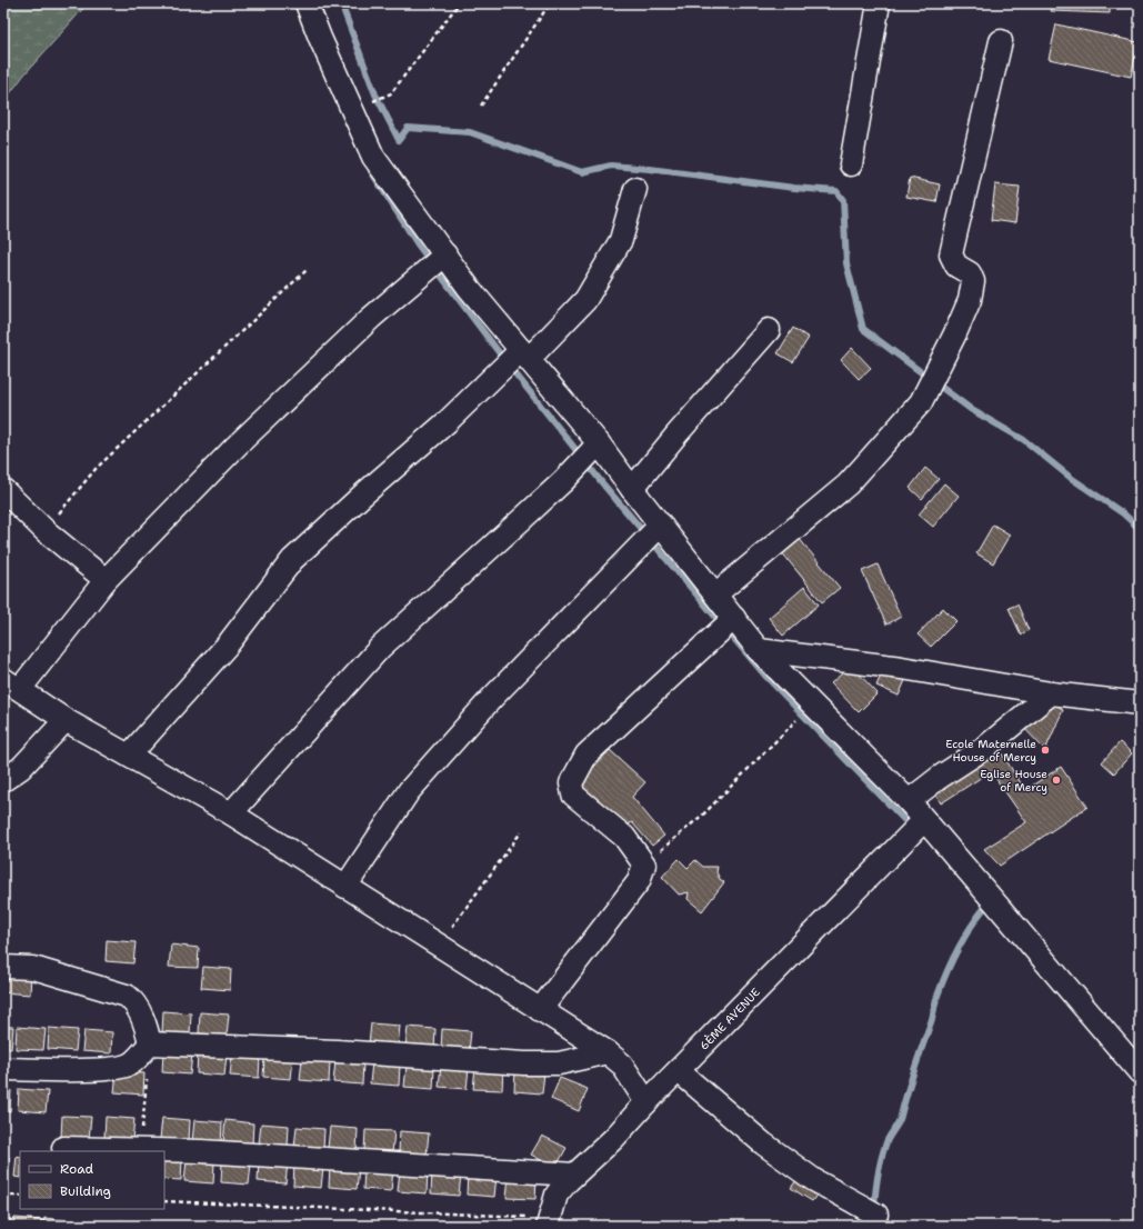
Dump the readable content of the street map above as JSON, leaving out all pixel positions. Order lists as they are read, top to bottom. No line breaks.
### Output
{"streets":{"street":["6ÈME AVENUE"]},"places":["Ecole Maternelle House of Mercy","Eglise House of Mercy"],"legend":["Road","Building"]}
